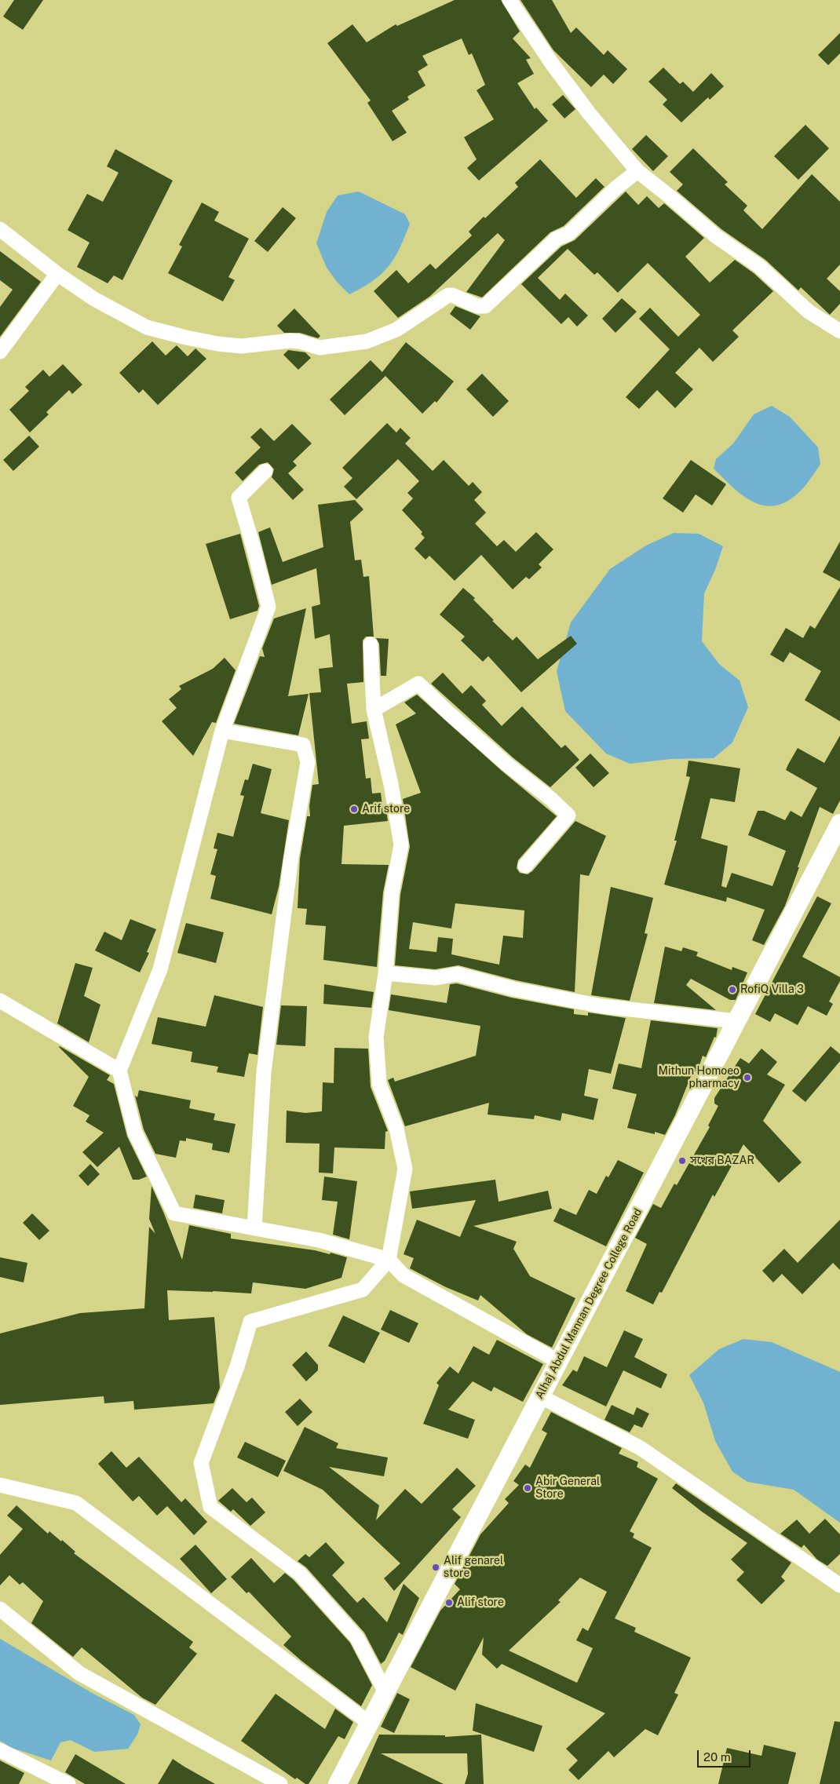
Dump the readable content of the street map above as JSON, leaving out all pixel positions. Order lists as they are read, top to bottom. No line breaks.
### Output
{"streets":{"street":["Alhaj Abdul Mannan Degree College Road"]},"places":["Arif store","RofiQ Villa 3","Mithun Homoeo pharmacy","সখের BAZAR","Abir General Store","Alif genarel store","Alif store"],"scale_bar":"20 m"}
